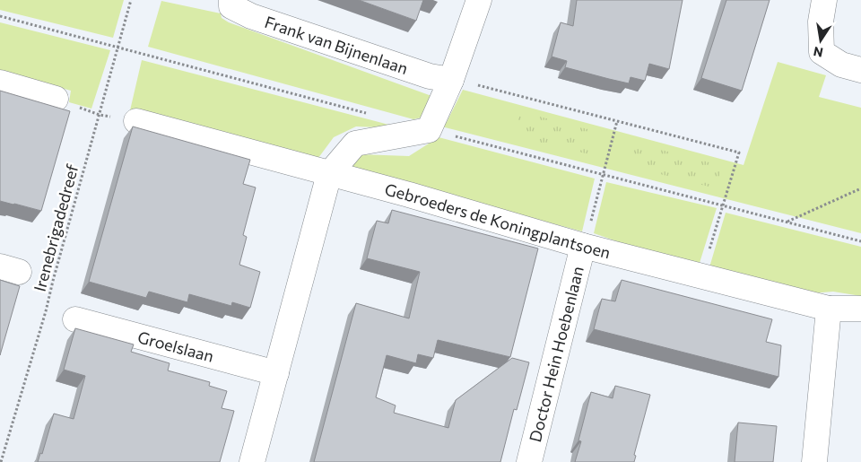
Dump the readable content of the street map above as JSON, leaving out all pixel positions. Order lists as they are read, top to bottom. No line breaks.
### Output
{"streets":{"street":["Frank van Bijnenlaan","Gebroeders de Koningplantsoen","Groelslaan","Doctor Hein Hoebenlaan"],"path":["Irenebrigadedreef"]},"crossings":[["Gebroeders de Koningplantsoen","Doctor Hein Hoebenlaan"]],"north":"bottom"}
